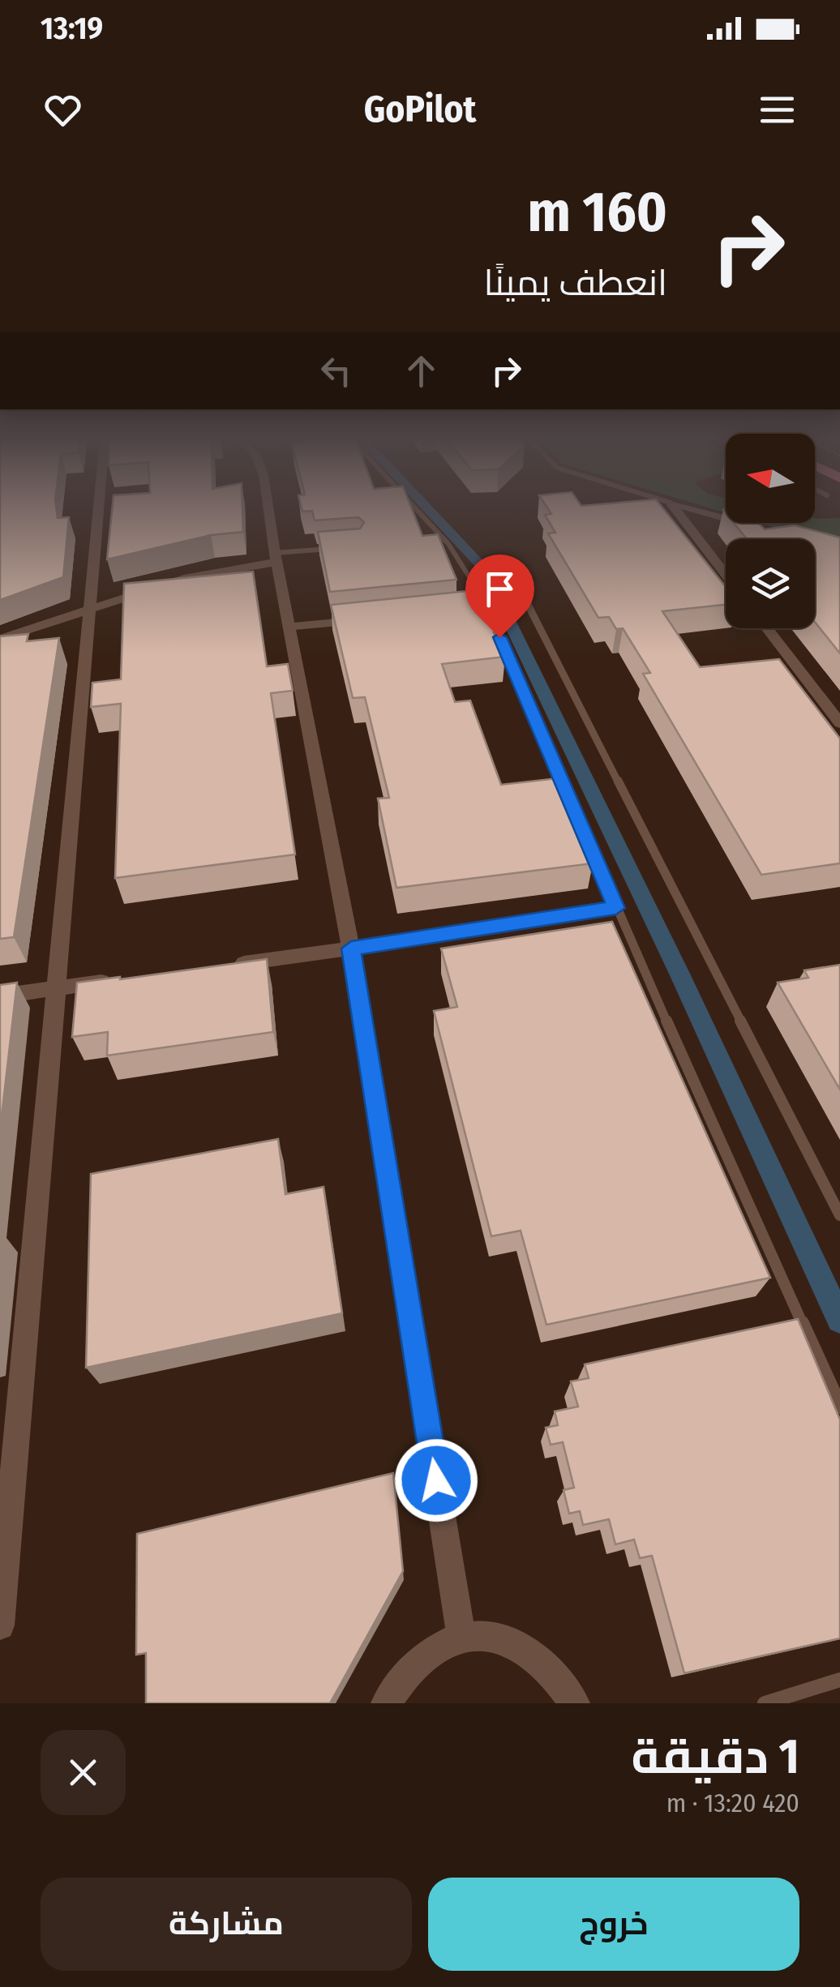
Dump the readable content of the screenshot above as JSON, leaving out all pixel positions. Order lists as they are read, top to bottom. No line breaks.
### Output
{"north":"left","page":{"status":"13:19","header":"GoPilot","turn":["160 m","انعطف يمينًا"],"heading":["1 دقيقة","420 m · 13:20"],"buttons":["خروج","مشاركة"]}}
